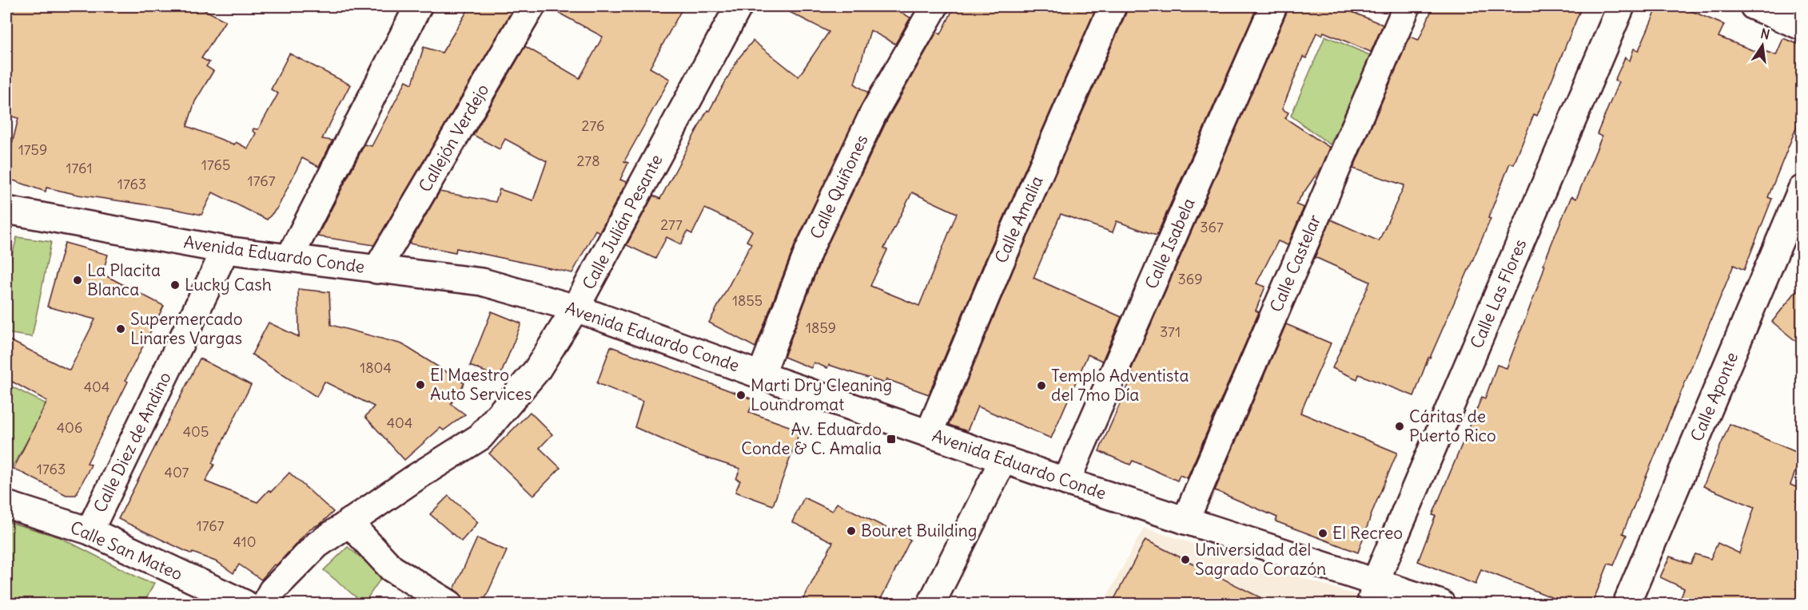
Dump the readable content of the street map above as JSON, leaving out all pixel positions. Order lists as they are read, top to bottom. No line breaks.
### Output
{"streets":{"street":["Callejón Verdejo","Calle Quiñones","Calle Amalia","Calle Julián Pesante","Calle Isabela","Avenida Eduardo Conde","Calle Castelar","Calle Las Flores","Calle Aponte","Calle Diez de Andino","Calle San Mateo"]},"crossings":[["Callejón Verdejo","Avenida Eduardo Conde"],["Calle Quiñones","Avenida Eduardo Conde"],["Calle Amalia","Avenida Eduardo Conde"],["Calle Julián Pesante","Avenida Eduardo Conde"],["Calle Isabela","Avenida Eduardo Conde"],["Avenida Eduardo Conde","Calle Castelar"],["Avenida Eduardo Conde","Calle Las Flores"],["Avenida Eduardo Conde","Calle Diez de Andino"],["Calle Diez de Andino","Calle San Mateo"]],"places":{"other":["La Placita Blanca","Lucky Cash","Supermercado Linares Vargas","El Maestro Auto Services","Templo Adventista del 7mo Día","Marti Dry Cleaning Loundromat","Cáritas de Puerto Rico","Bouret Building","El Recreo","Universidad del Sagrado Corazón"],"transit":["Av. Eduardo Conde & C. Amalia"]},"house_numbers":["276","1759","278","1765","1761","1767","1763","277","367","369","1855","1859","371","1804","404","404","406","405","1763","407","1767","410"],"north":"top"}
